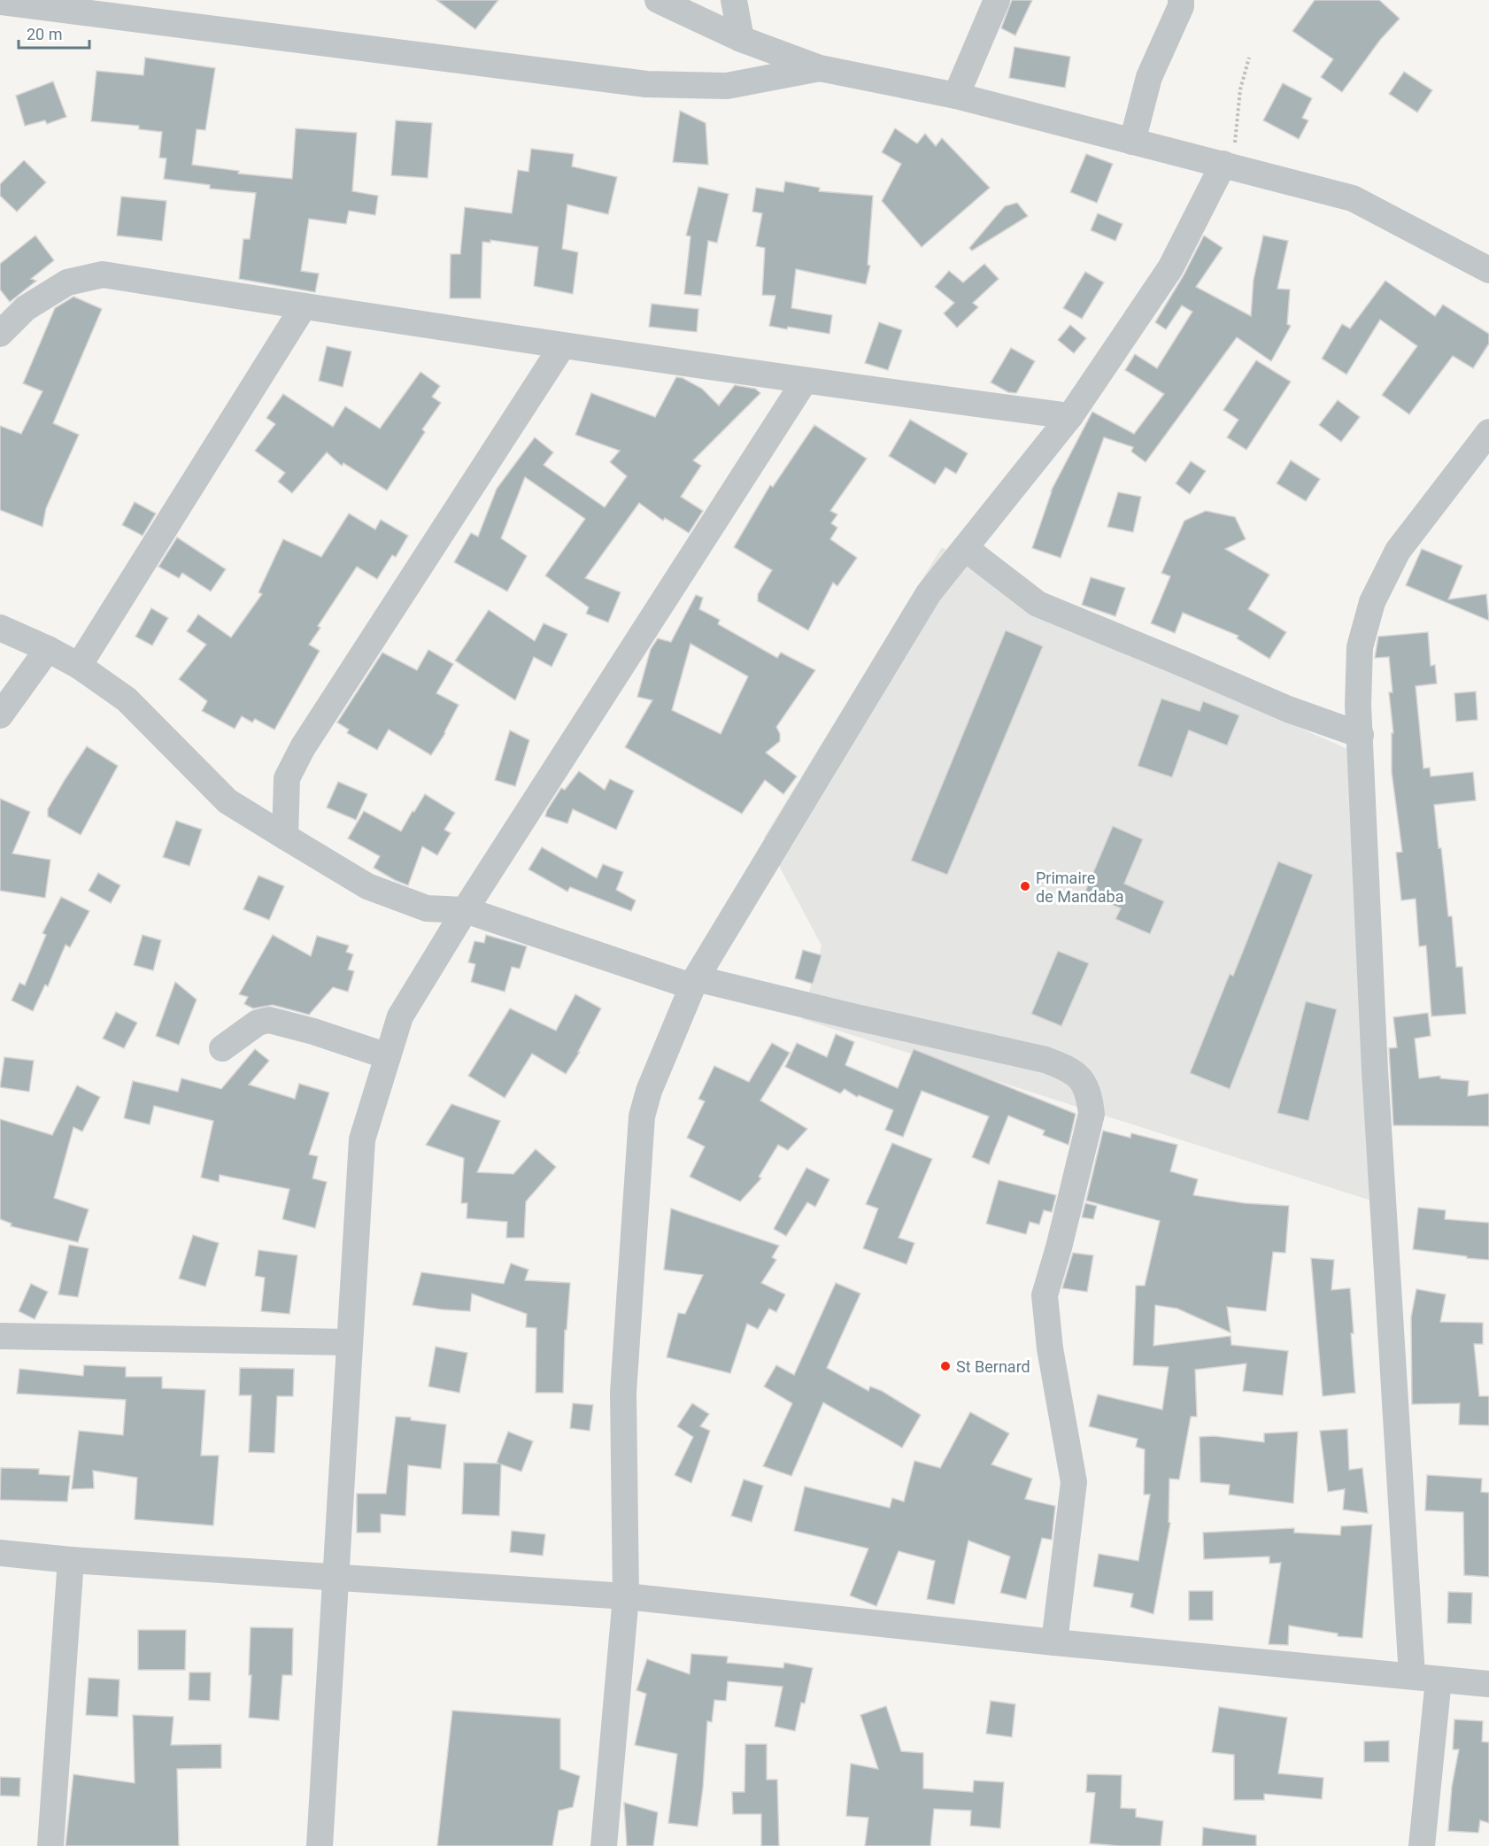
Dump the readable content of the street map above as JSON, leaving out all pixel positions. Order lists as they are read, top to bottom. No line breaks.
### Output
{"places":["Primaire de Mandaba","St Bernard"],"scale_bar":"20 m"}
